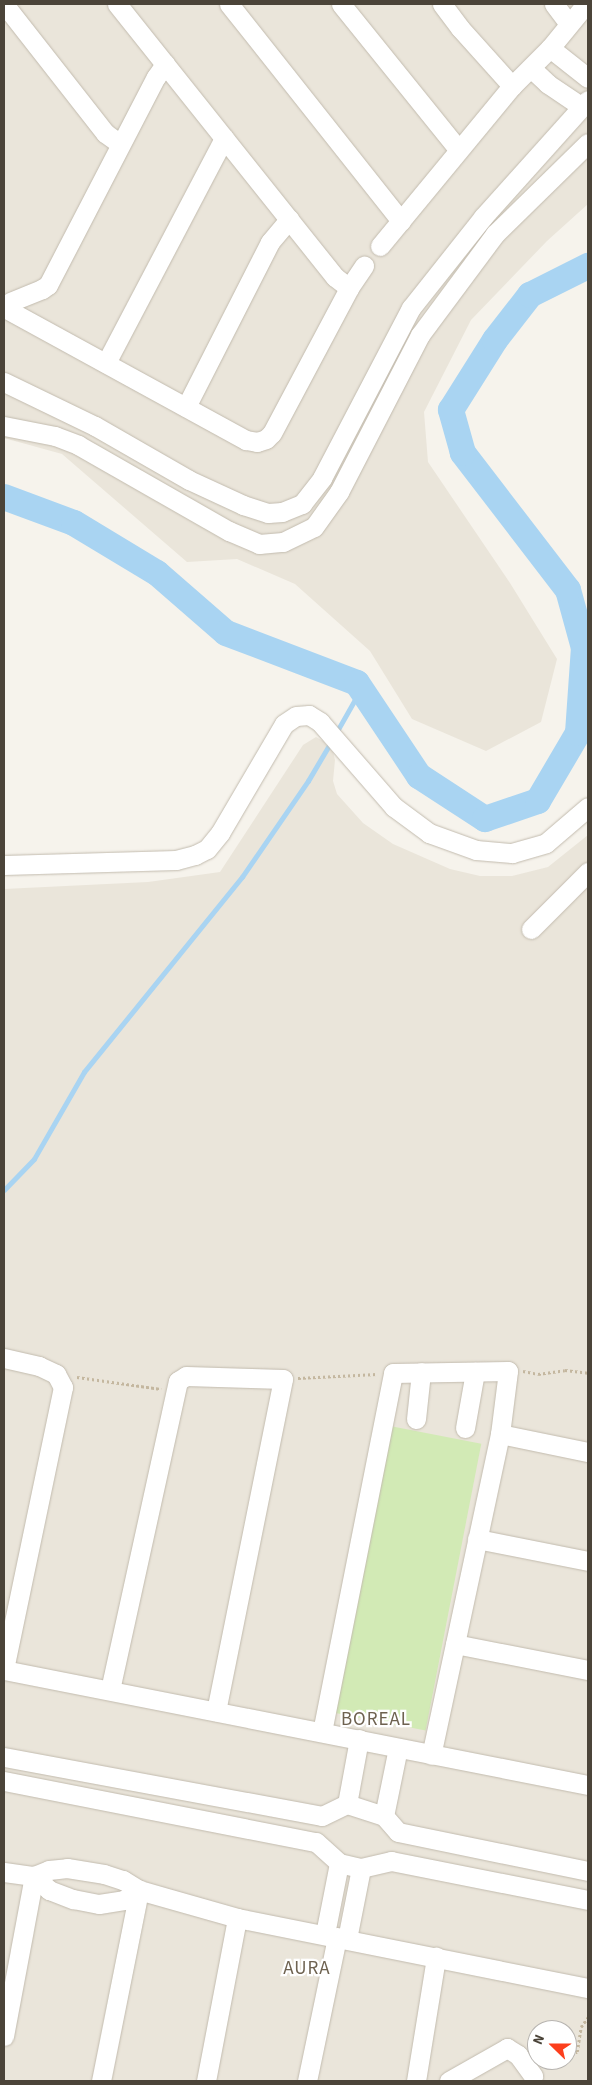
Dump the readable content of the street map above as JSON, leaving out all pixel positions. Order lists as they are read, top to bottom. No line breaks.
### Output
{"districts":["BOREAL","AURA"],"north":"left"}
